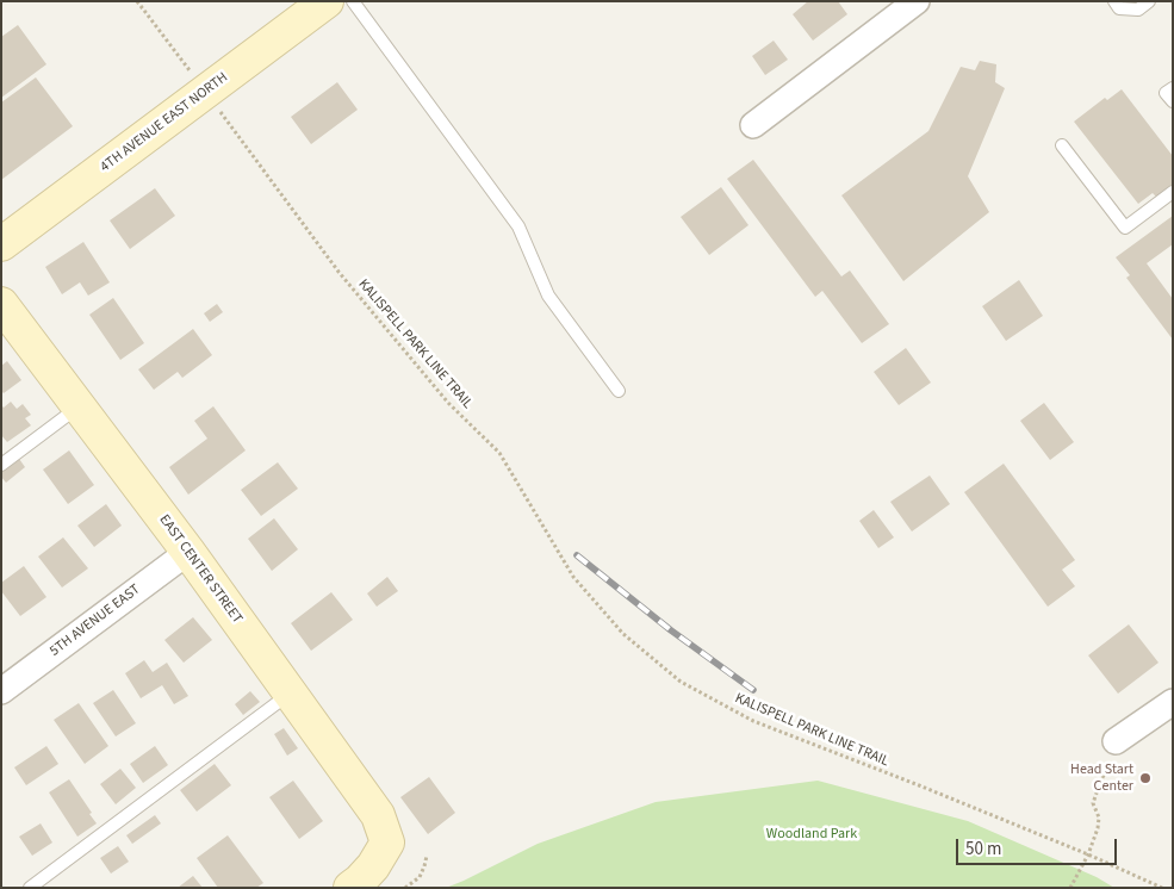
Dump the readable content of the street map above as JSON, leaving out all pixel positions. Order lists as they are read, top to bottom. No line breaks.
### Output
{"streets":{"street":["4TH AVENUE EAST NORTH","EAST CENTER STREET","5TH AVENUE EAST"],"path":["KALISPELL PARK LINE TRAIL"]},"crossings":[["4TH AVENUE EAST NORTH","KALISPELL PARK LINE TRAIL"],["EAST CENTER STREET","5TH AVENUE EAST"]],"parks":["Woodland Park"],"places":["Head Start Center"],"scale_bar":"50 m"}
